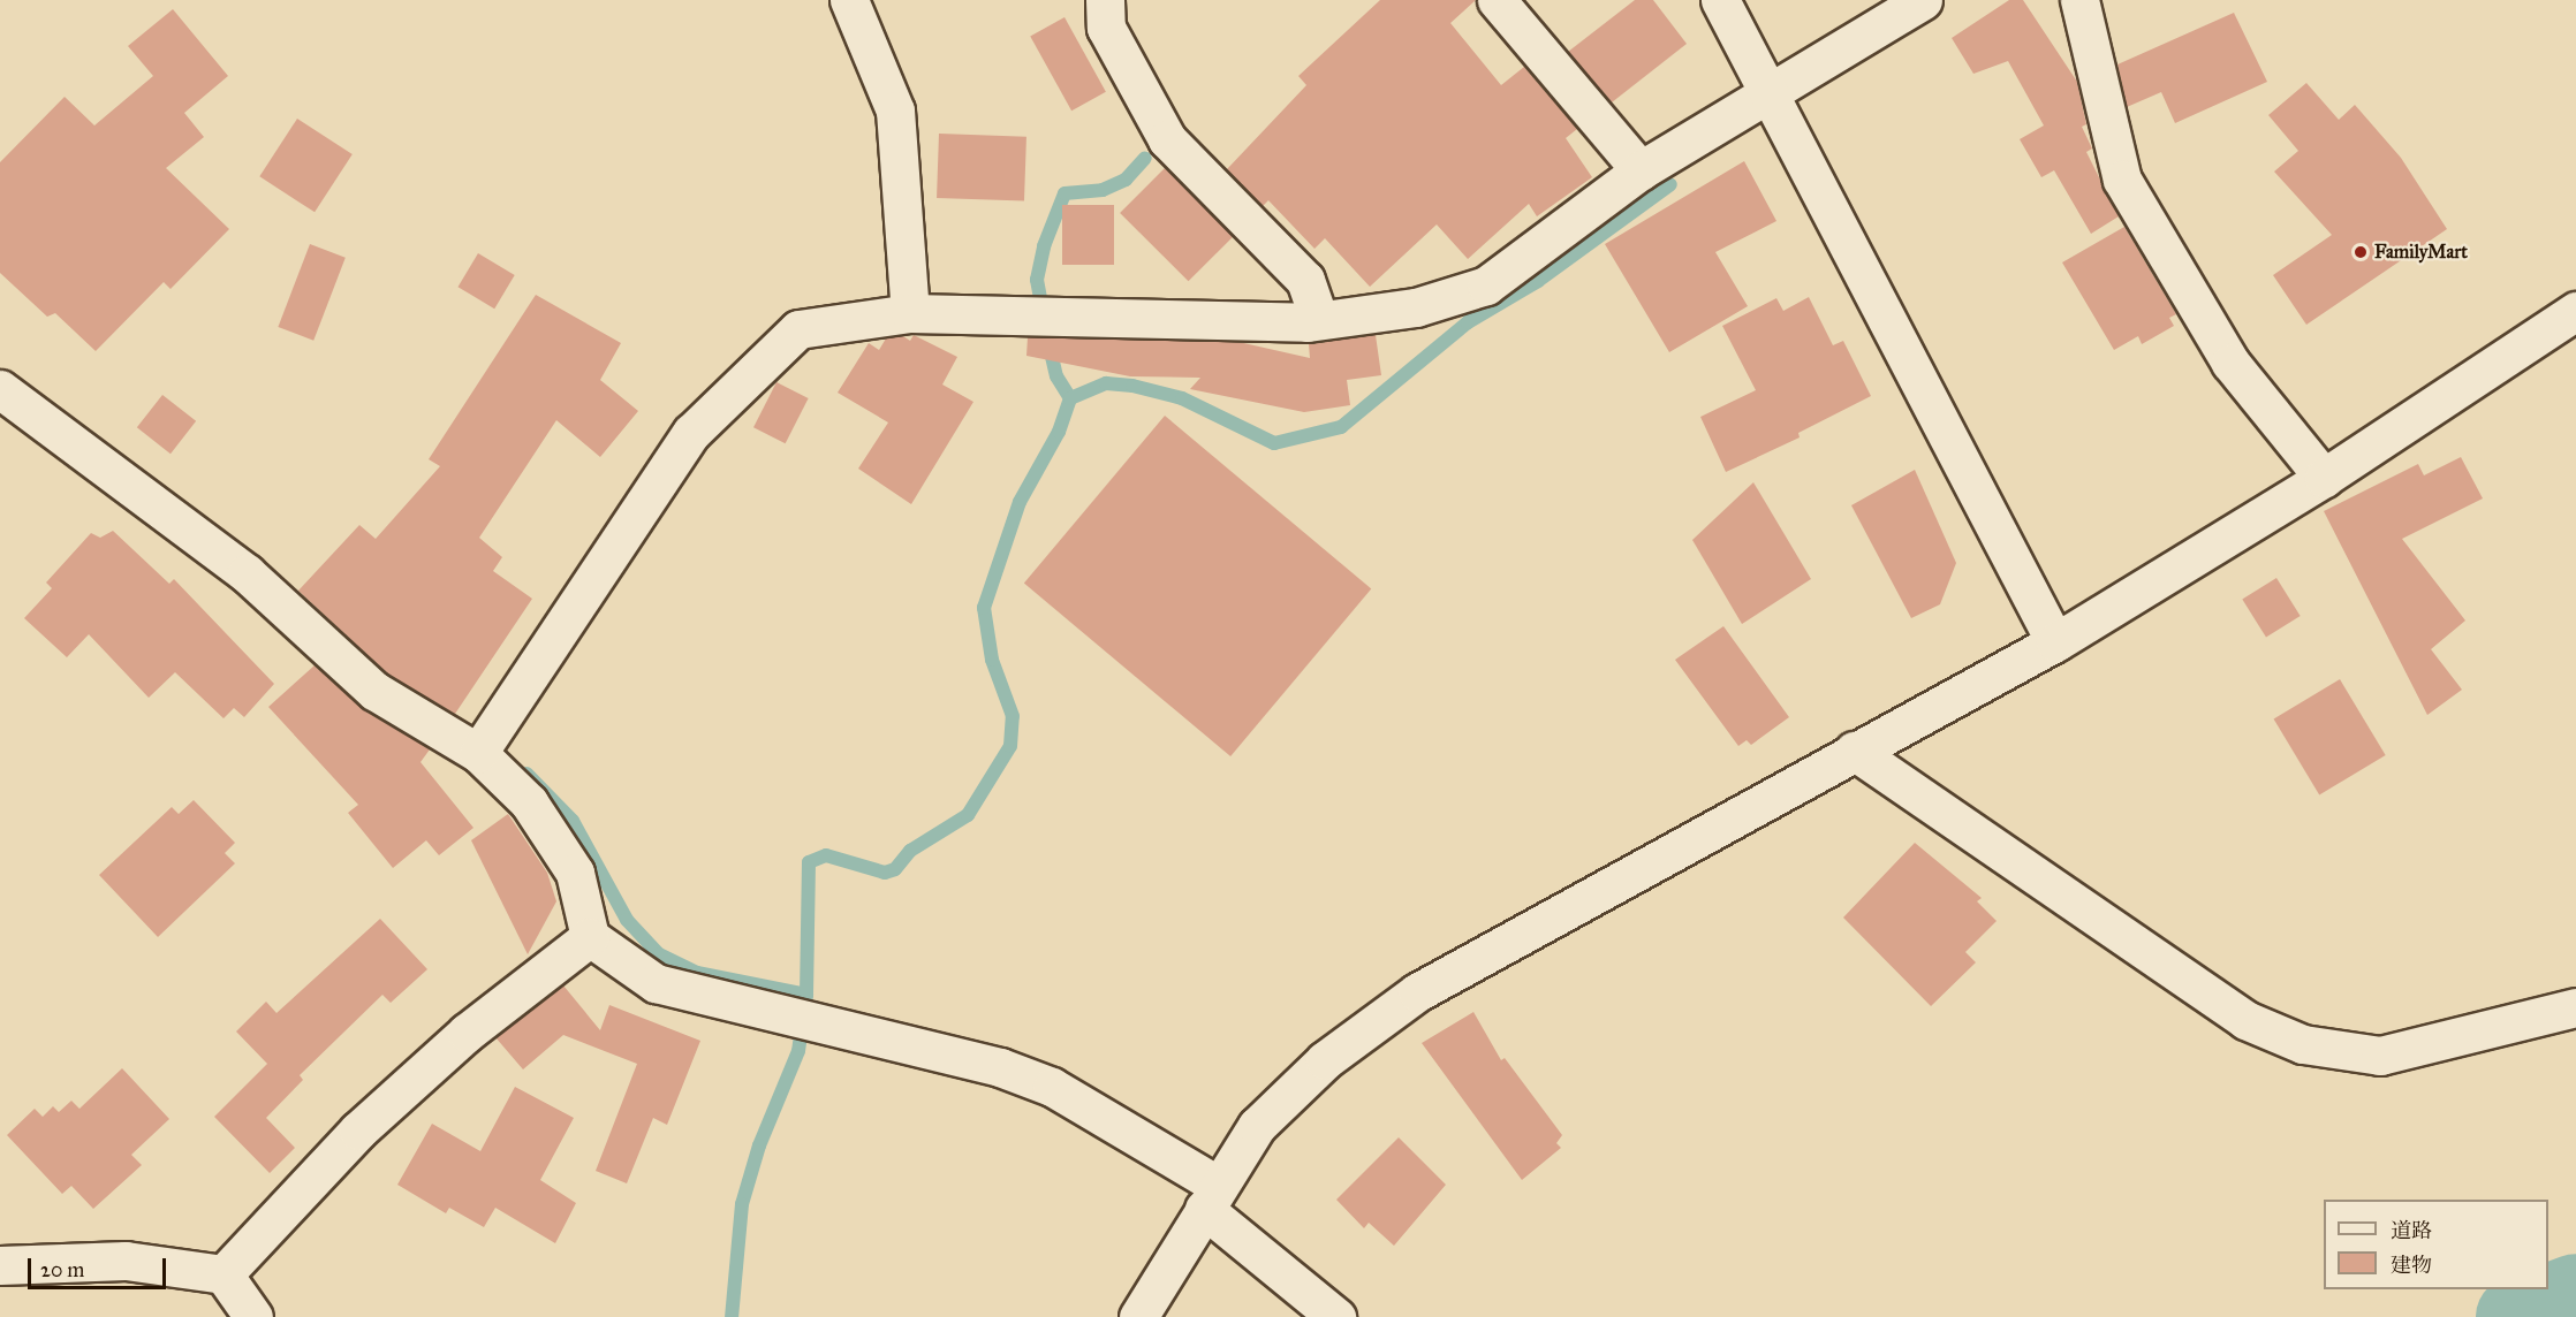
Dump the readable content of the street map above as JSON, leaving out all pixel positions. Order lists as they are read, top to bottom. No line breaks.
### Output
{"places":["FamilyMart"],"legend":["道路","建物"],"scale_bar":"20 m"}
